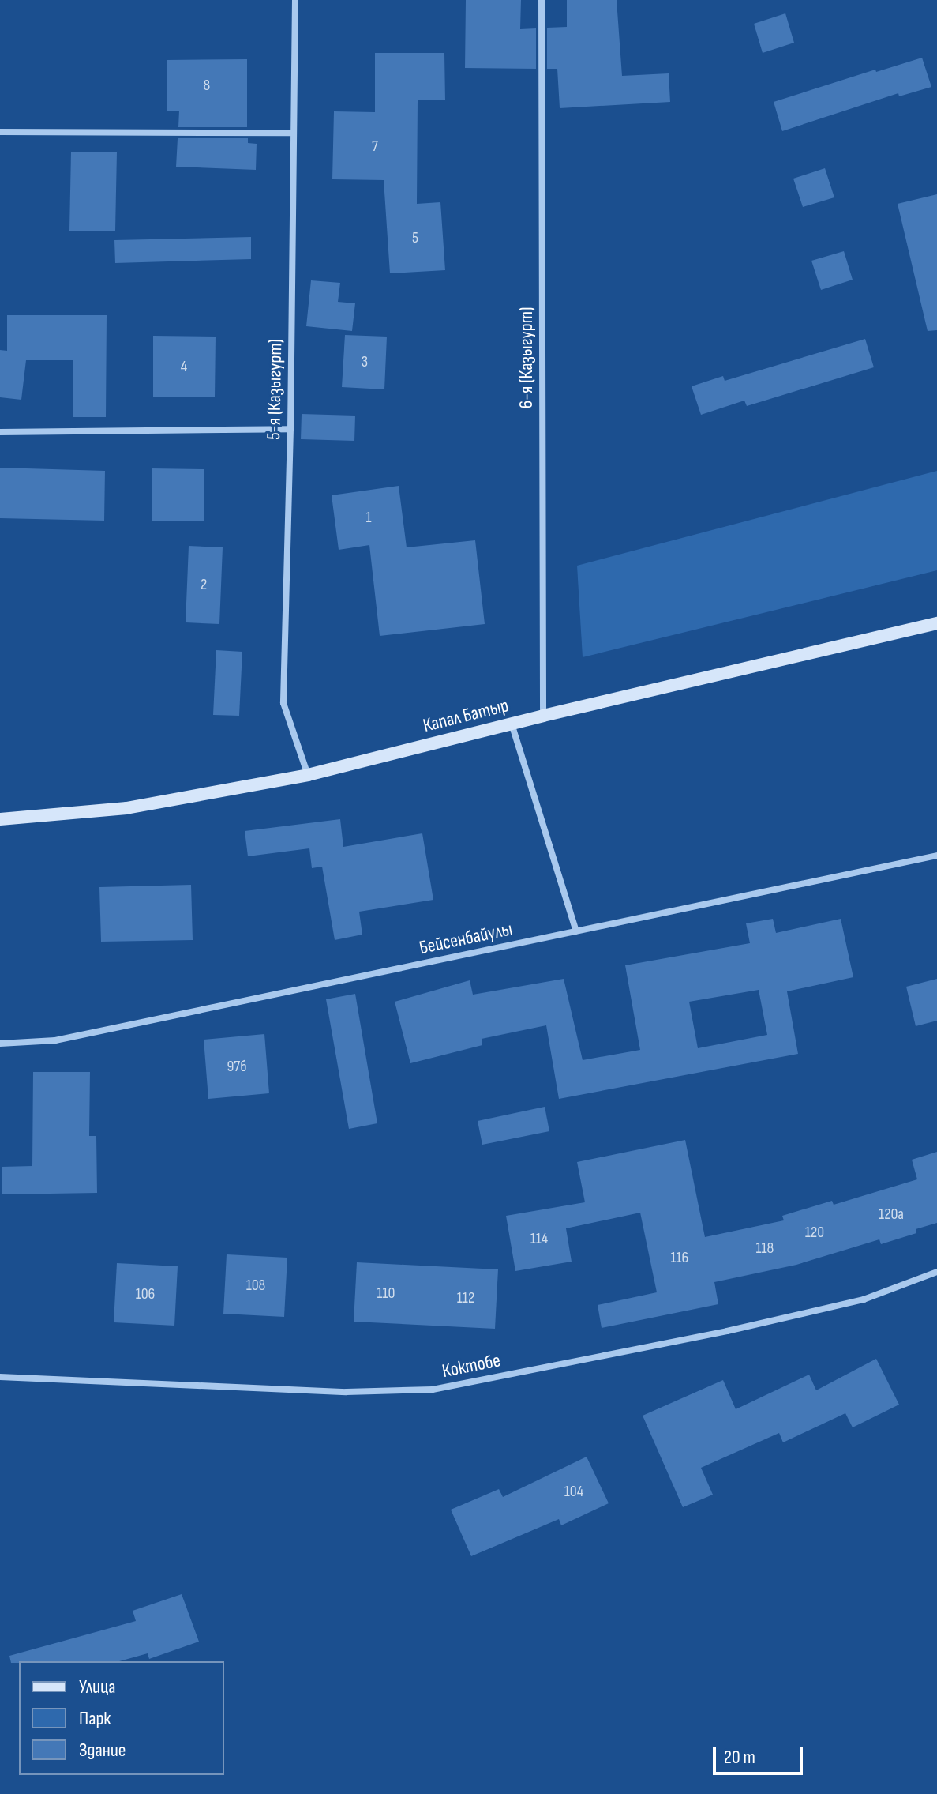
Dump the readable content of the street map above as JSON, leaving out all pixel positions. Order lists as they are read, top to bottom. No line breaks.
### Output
{"streets":{"main road":["Капал Батыр"],"street":["6-я (Казыгурт)","5-я (Казыгурт)","Бейсенбайулы","Коктобе"]},"crossings":[["6-я (Казыгурт)","Капал Батыр"],["5-я (Казыгурт)","Капал Батыр"]],"house_numbers":["8","7","5","3","4","1","2","97б","120а","120","114","118","116","108","110","106","112","104"],"legend":["Улица","Парк","Здание"],"scale_bar":"20 m"}
